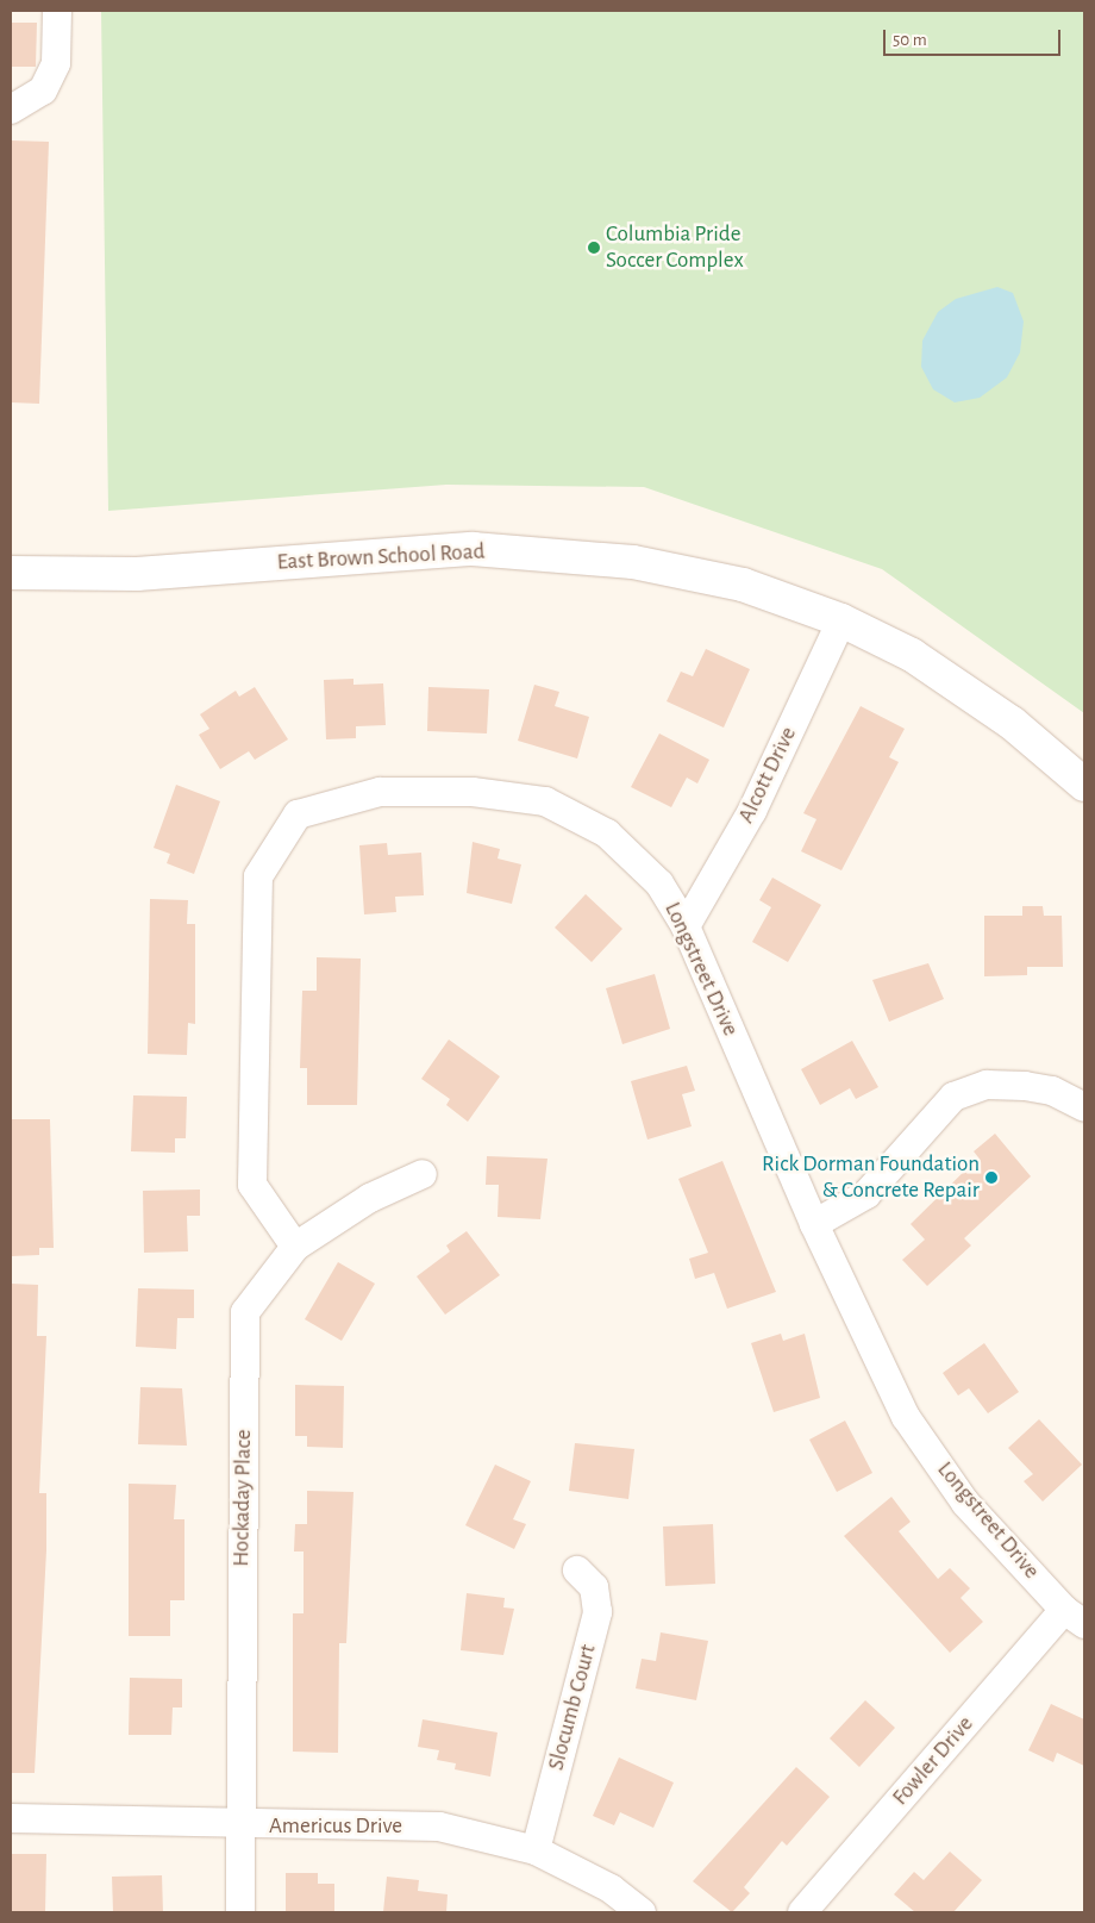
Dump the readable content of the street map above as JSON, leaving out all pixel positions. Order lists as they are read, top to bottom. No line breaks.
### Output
{"streets":{"main road":["East Brown School Road"],"street":["Alcott Drive","Longstreet Drive","Hockaday Place","Slocumb Court","Fowler Drive","Americus Drive"]},"crossings":[["East Brown School Road","Alcott Drive"],["Alcott Drive","Longstreet Drive"],["Longstreet Drive","Hockaday Place"],["Longstreet Drive","Fowler Drive"],["Hockaday Place","Americus Drive"],["Slocumb Court","Americus Drive"]],"places":["Columbia Pride Soccer Complex","Rick Dorman Foundation & Concrete Repair"],"scale_bar":"50 m"}
